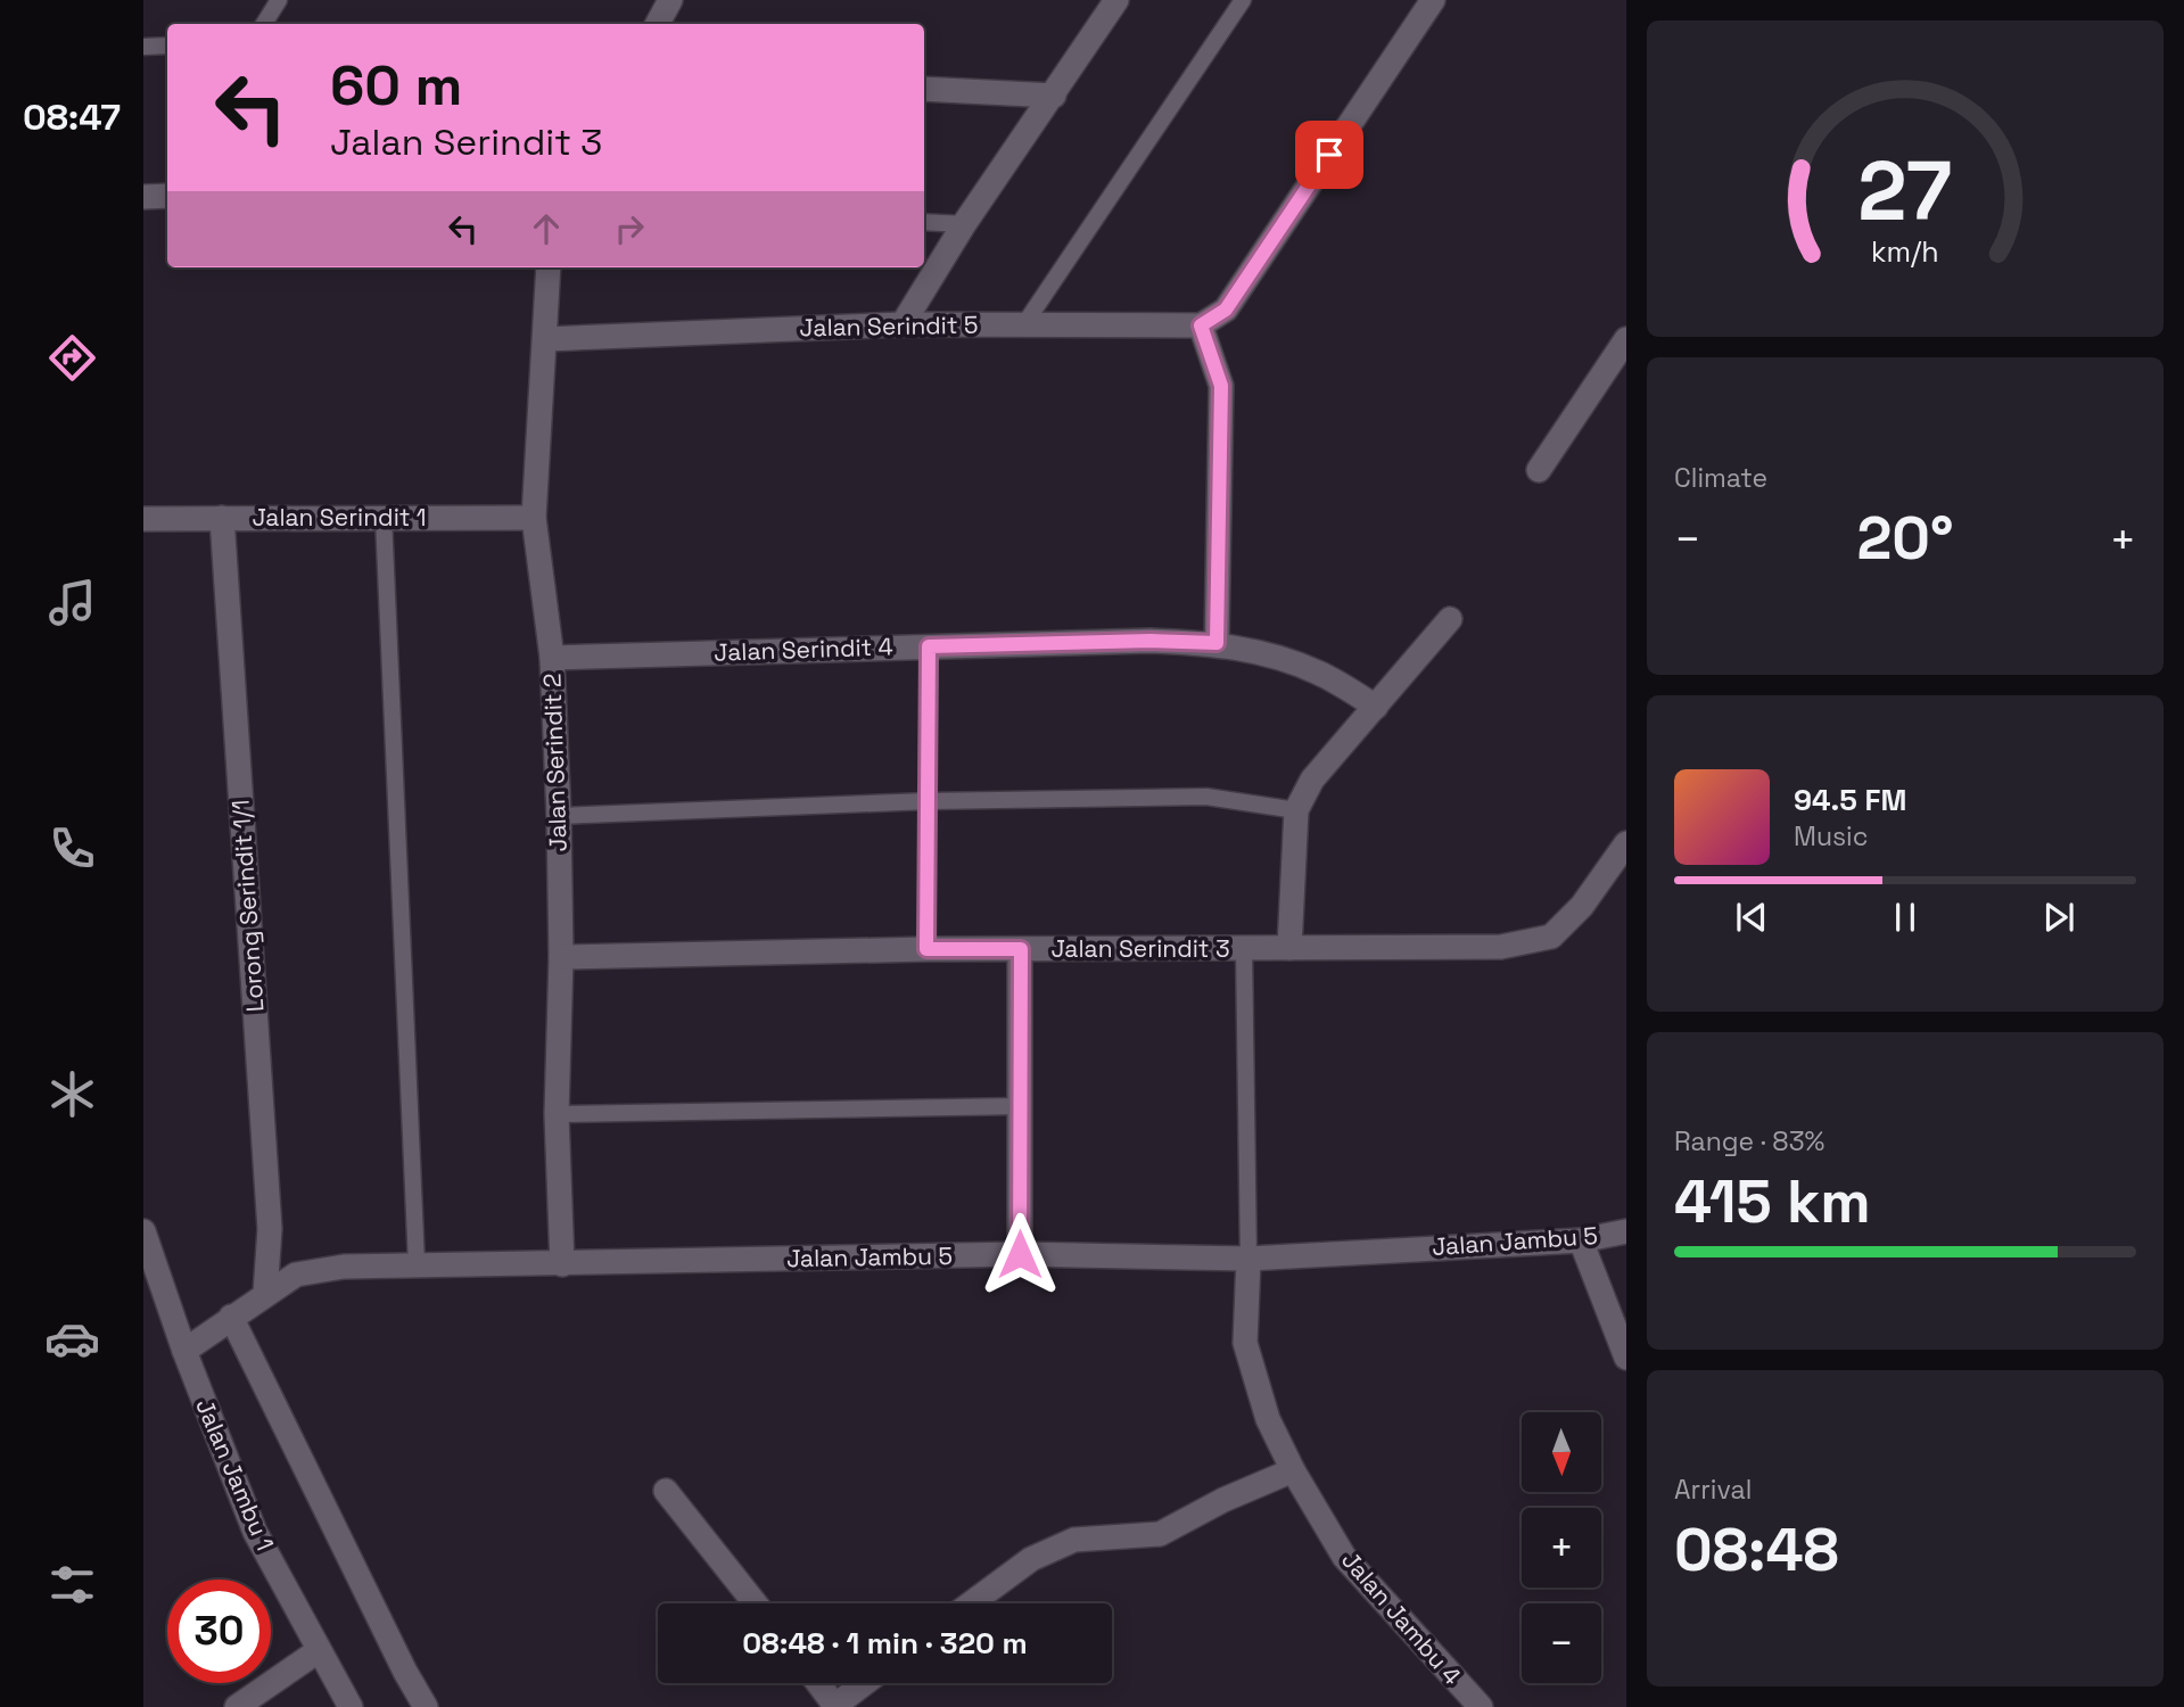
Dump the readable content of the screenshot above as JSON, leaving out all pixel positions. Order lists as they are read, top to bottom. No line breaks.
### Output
{"streets":{"street":["Jalan Serindit 5","Jalan Serindit 1","Jalan Serindit 4","Jalan Serindit 2","Lorong Serindit 1/1","Jalan Serindit 3","Jalan Jambu 5","Jalan Jambu 1","Jalan Jambu 4"]},"crossings":[["Jalan Serindit 5","Jalan Serindit 2"],["Jalan Serindit 1","Jalan Serindit 2"],["Jalan Serindit 1","Lorong Serindit 1/1"],["Jalan Serindit 4","Jalan Serindit 2"],["Jalan Serindit 2","Jalan Serindit 3"],["Jalan Serindit 2","Jalan Jambu 5"],["Lorong Serindit 1/1","Jalan Jambu 5"],["Jalan Jambu 5","Jalan Jambu 1"],["Jalan Jambu 5","Jalan Jambu 4"]],"north":"bottom","page":{"tabs":"08:47","turn":["60 m","Jalan Serindit 3"],"tile":["Climate",["Range · 83%","415 km"],["Arrival","08:48"]],"heat":["−","20°","+"],"song":["94.5 FM","Music"],"map_buttons":["+","−"],"limit":"30","trip":"08:48 · 1 min · 320 m","gauge":["27","km/h"]}}
